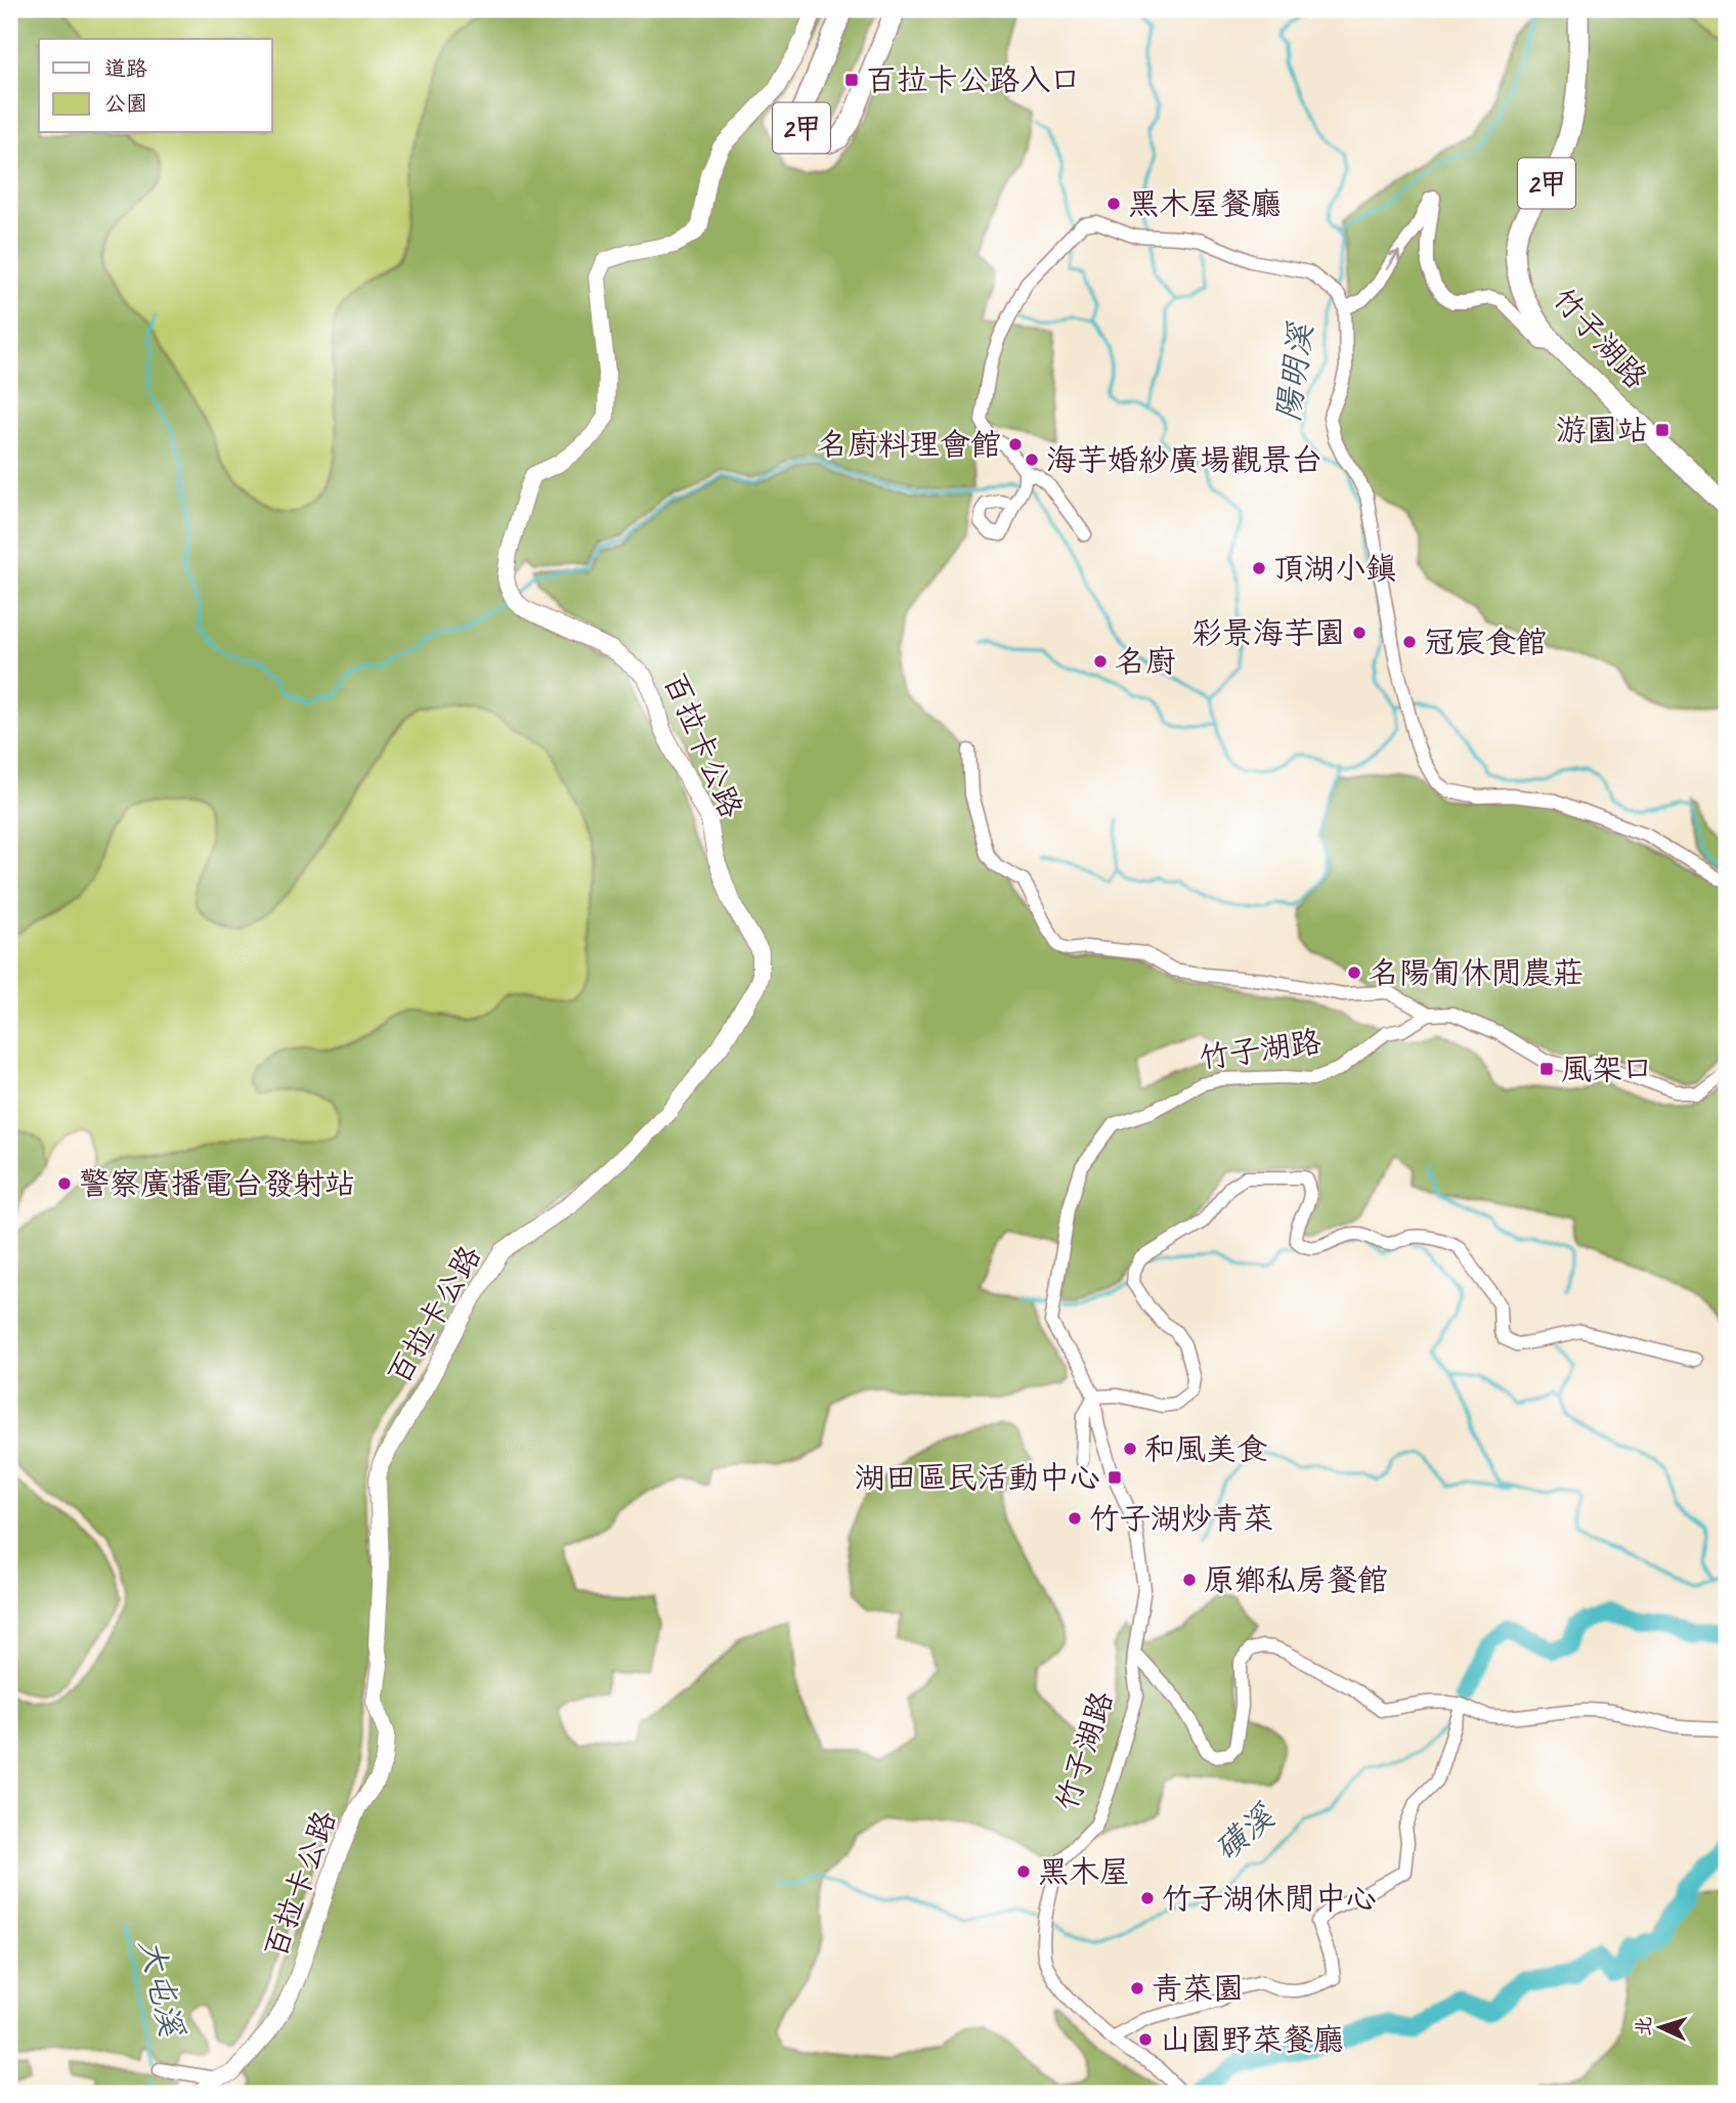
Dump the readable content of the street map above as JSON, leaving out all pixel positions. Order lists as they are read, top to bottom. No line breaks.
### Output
{"streets":{"main road":["2甲","竹子湖路","百拉卡公路"]},"water":["陽明溪","磺溪","大屯溪"],"places":{"transit":["百拉卡公路入口","游園站","風架口","湖田區民活動中心"],"other":["黑木屋餐廳","名廚料理會館","海芋婚紗廣場觀景台","頂湖小鎮","彩景海芋園","冠宸食館","名廚","名陽匍休閒農莊","警察廣播電台發射站","和風美食","竹子湖炒青菜","原鄉私房餐館","黑木屋","竹子湖休閒中心","青菜園","山園野菜餐廳"]},"legend":["道路","公園"],"north":"left"}
